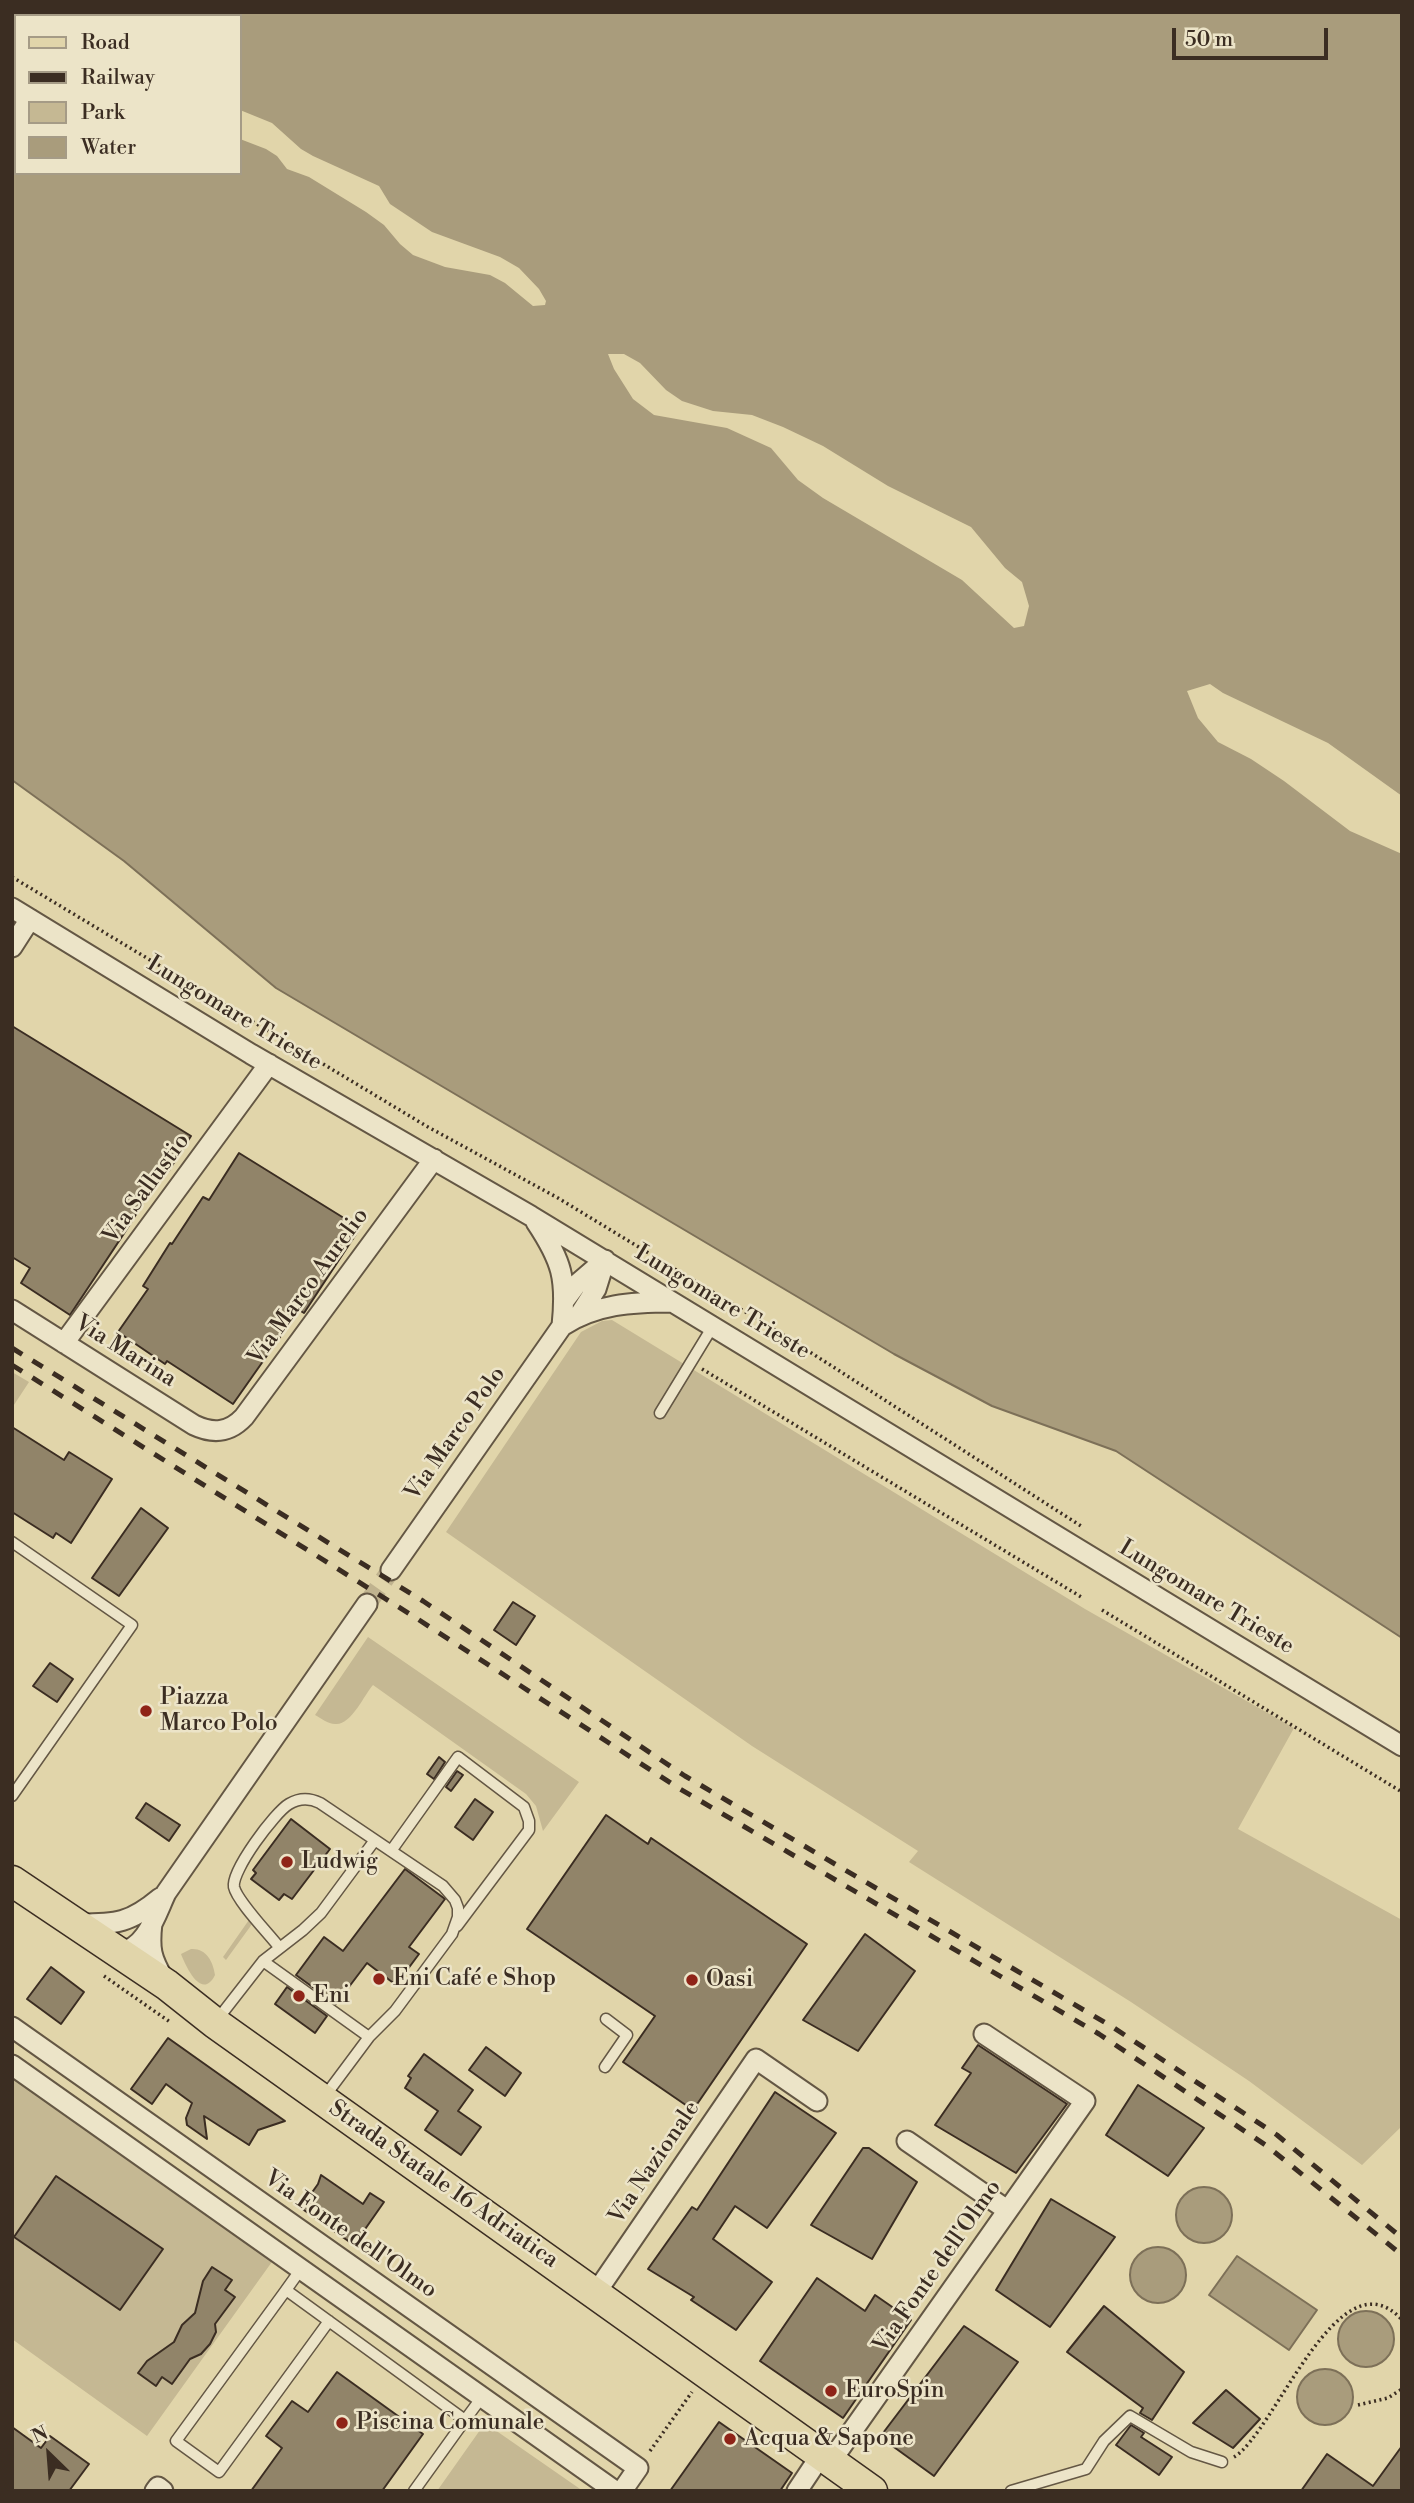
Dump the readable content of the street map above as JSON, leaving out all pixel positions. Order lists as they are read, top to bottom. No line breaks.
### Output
{"streets":{"main road":["Strada Statale 16 Adriatica"],"street":["Lungomare Trieste","Via Sallustio","Via Marco Aurelio","Via Marina","Via Marco Polo","Via Nazionale","Via Fonte dell'Olmo"]},"crossings":[["Lungomare Trieste","Via Sallustio"],["Lungomare Trieste","Via Marco Aurelio"],["Lungomare Trieste","Via Marco Polo"],["Via Sallustio","Via Marina"],["Via Marco Aurelio","Via Marina"],["Via Nazionale","Strada Statale 16 Adriatica"],["Strada Statale 16 Adriatica","Via Fonte dell'Olmo"]],"places":["Piazza Marco Polo","Ludwig","Eni Café e Shop","Oasi","Eni","EuroSpin","Piscina Comunale","Acqua & Sapone"],"legend":["Road","Railway","Park","Water"],"scale_bar":"50 m","north":"top left"}
